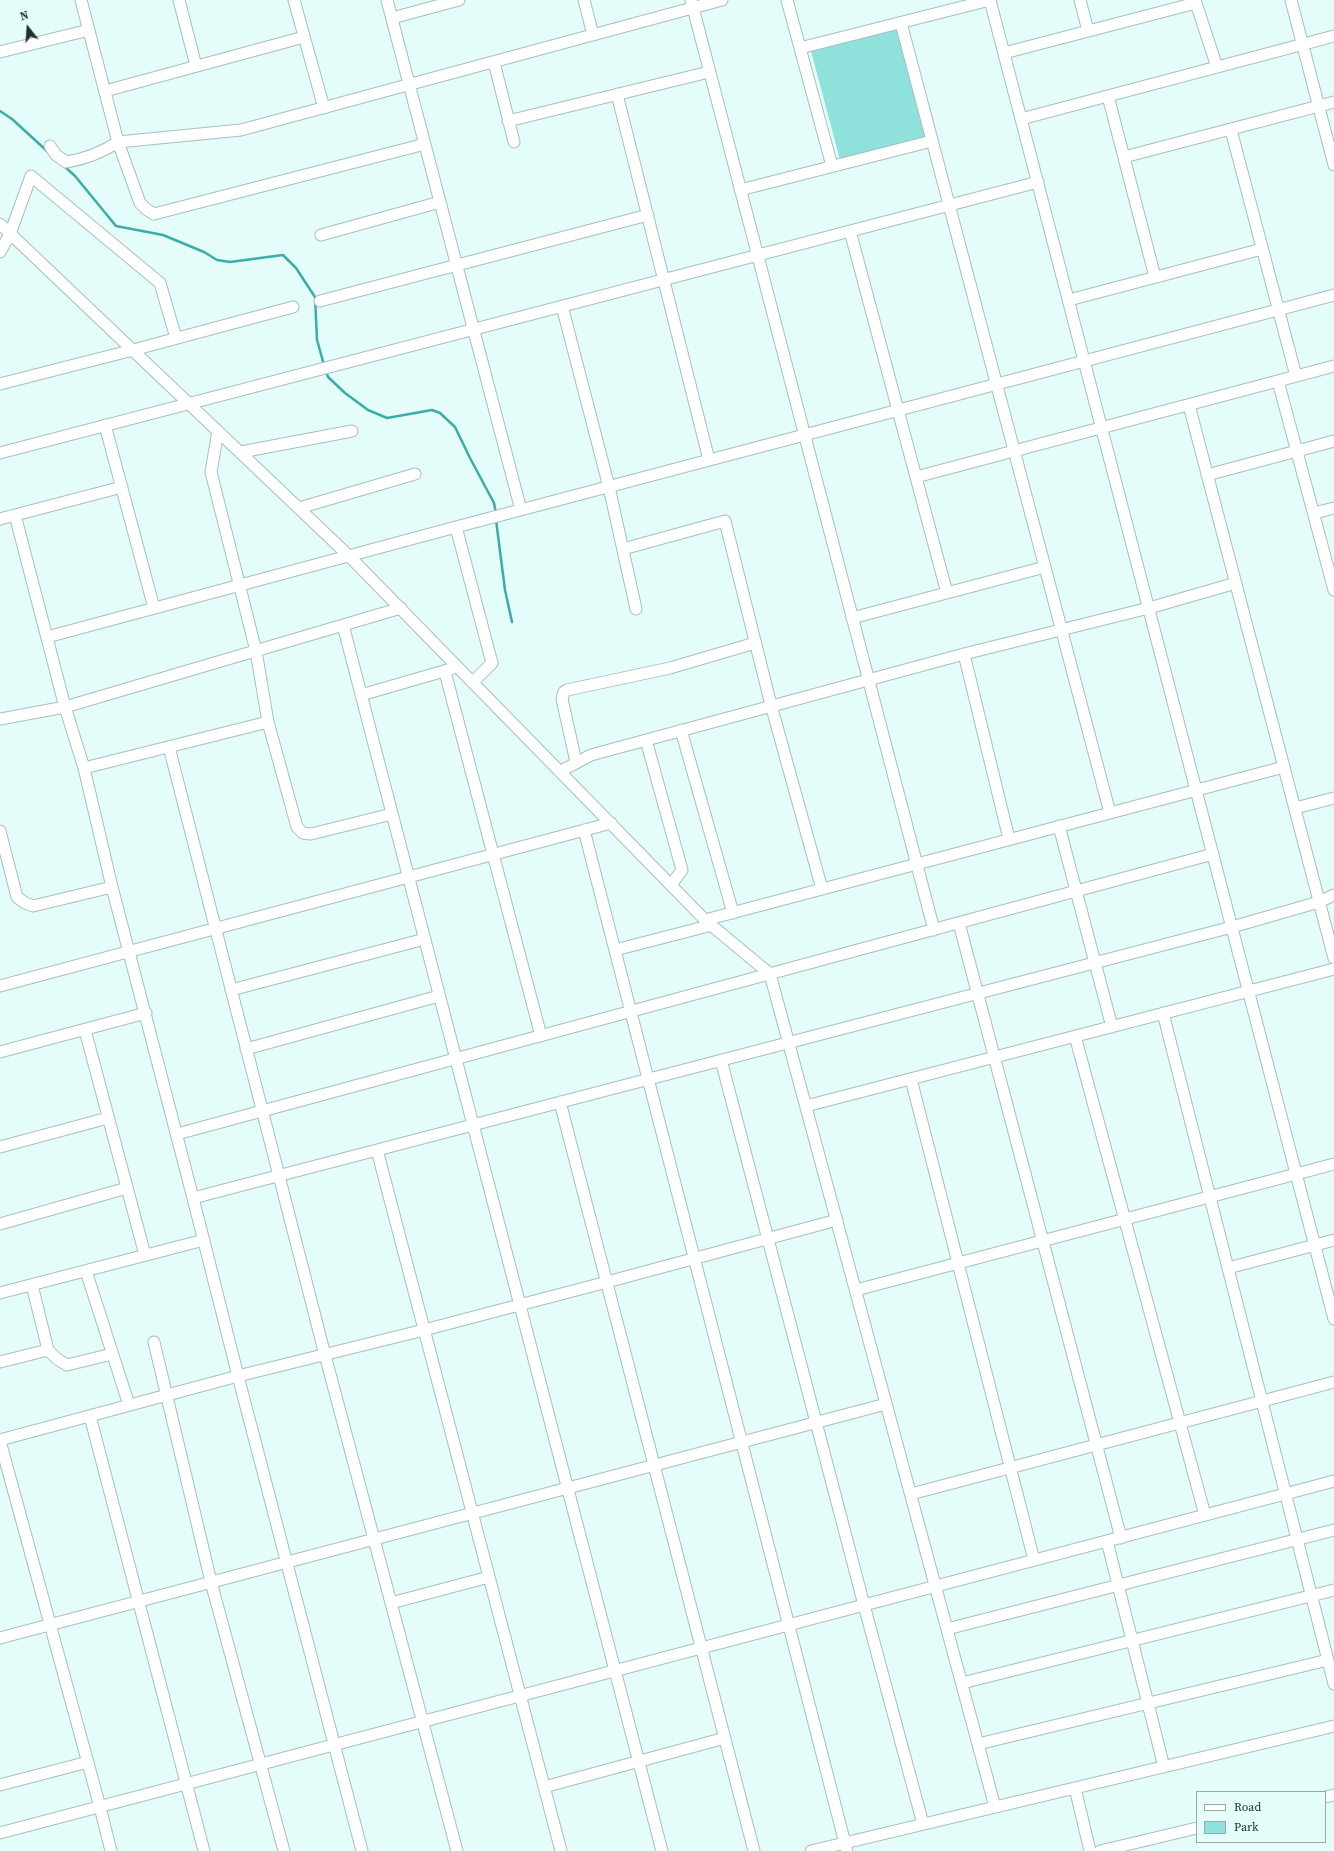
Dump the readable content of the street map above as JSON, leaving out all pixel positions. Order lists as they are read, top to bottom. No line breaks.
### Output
{"legend":["Road","Park"],"north":"top"}
